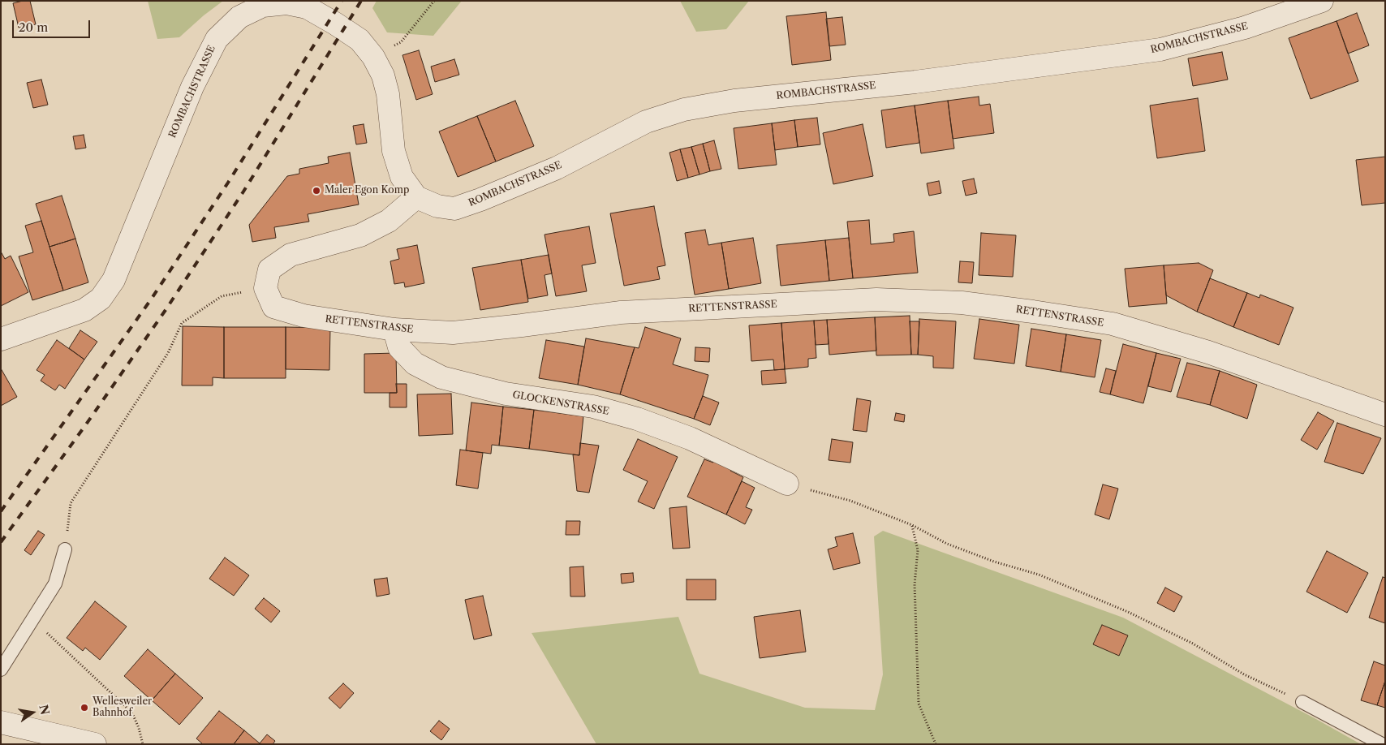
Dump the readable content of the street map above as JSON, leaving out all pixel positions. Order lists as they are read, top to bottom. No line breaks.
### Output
{"streets":{"street":["ROMBACHSTRASSE","RETTENSTRASSE","GLOCKENSTRASSE"]},"crossings":[["RETTENSTRASSE","GLOCKENSTRASSE"]],"places":["Maler Egon Komp","Wellesweiler Bahnhof"],"scale_bar":"20 m","north":"right"}
